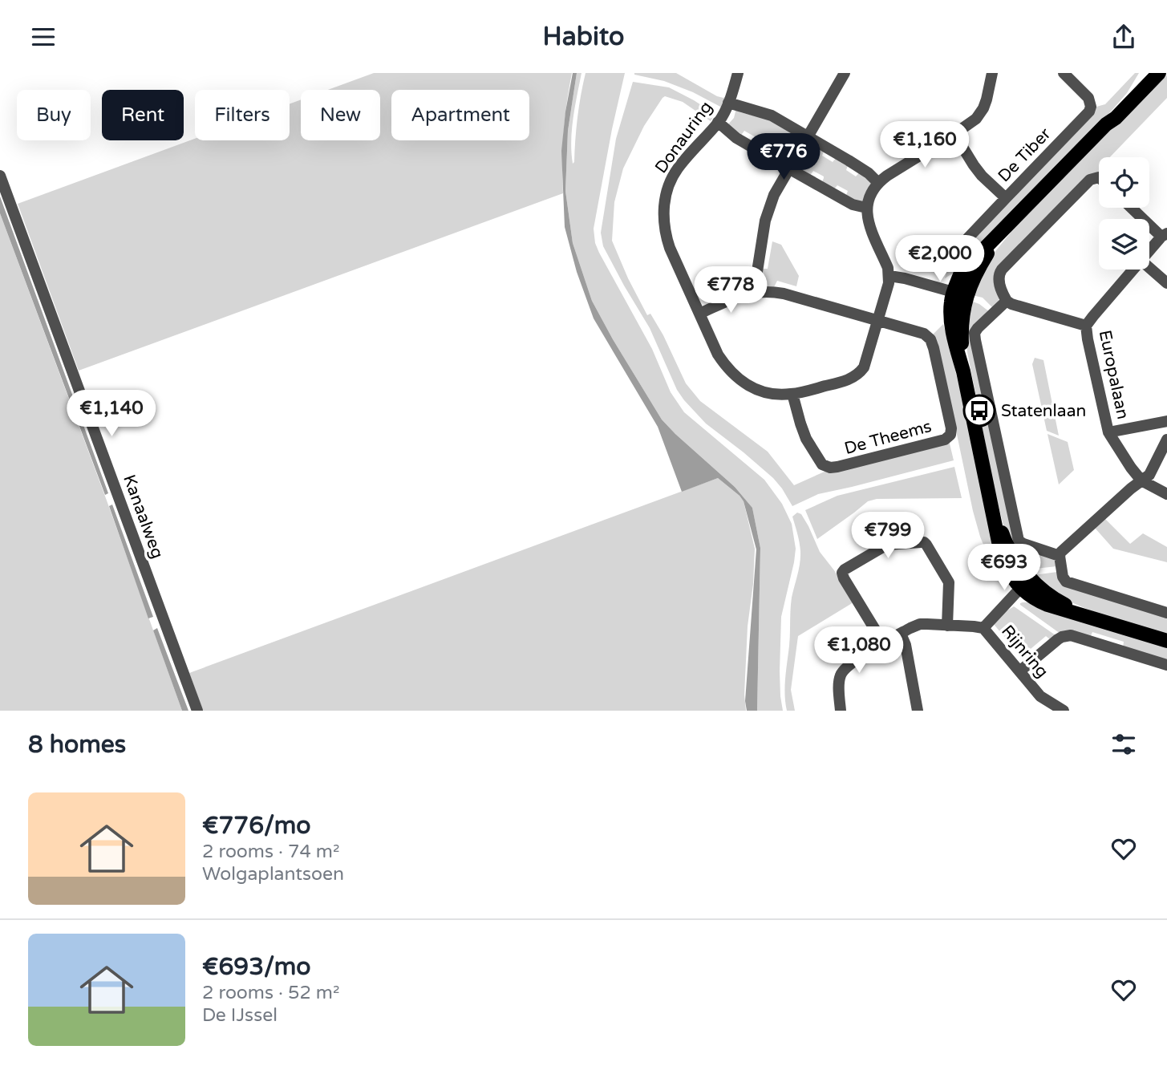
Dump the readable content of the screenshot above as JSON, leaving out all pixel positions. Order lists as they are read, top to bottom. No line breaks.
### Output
{"streets":{"street":["Donauring","De Tiber","Europalaan","De Theems","Kanaalweg","Rijnring"]},"crossings":[["Donauring","De Theems"]],"places":{"bus stop":["Statenlaan"]},"page":{"header":"Habito","chip":["Buy","Rent","Filters","New","Apartment"],"price":["€1,160","€776","€2,000","€778","€1,140","€799","€693","€1,080"],"heading":"8 homes","list":[{"name":"€776/mo","note":"2 rooms · 74 m² · Wolgaplantsoen"},{"name":"€693/mo","note":"2 rooms · 52 m² · De IJssel"}]}}
